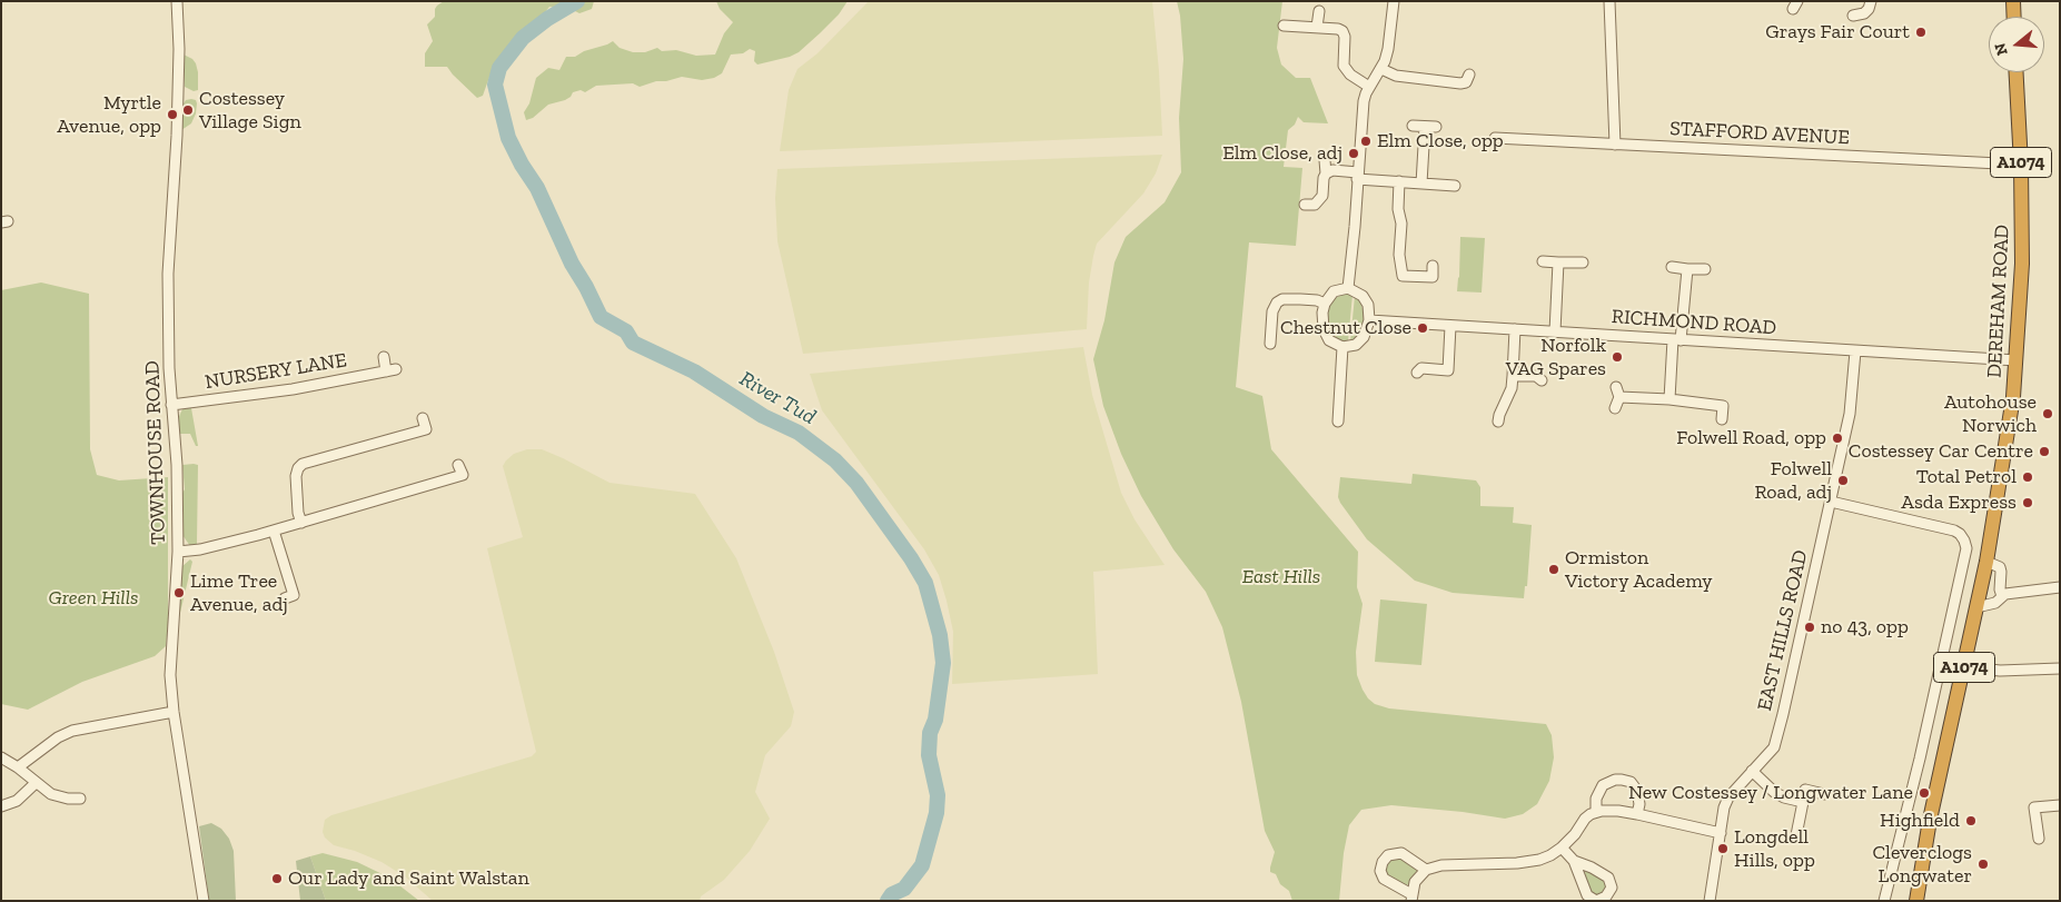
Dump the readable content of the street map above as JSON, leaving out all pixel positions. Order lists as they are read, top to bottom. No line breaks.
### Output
{"streets":{"highway":["A1074","DEREHAM ROAD"],"street":["STAFFORD AVENUE","RICHMOND ROAD","NURSERY LANE","TOWNHOUSE ROAD","EAST HILLS ROAD"]},"crossings":[["STAFFORD AVENUE","DEREHAM ROAD"],["DEREHAM ROAD","RICHMOND ROAD"],["RICHMOND ROAD","EAST HILLS ROAD"],["NURSERY LANE","TOWNHOUSE ROAD"]],"water":["River Tud"],"parks":["East Hills","Green Hills"],"places":["Grays Fair Court","Costessey Village Sign","Myrtle Avenue, opp","Elm Close, opp","Elm Close, adj","Chestnut Close","Norfolk VAG Spares","Autohouse Norwich","Folwell Road, opp","Costessey Car Centre","Total Petrol","Folwell Road, adj","Asda Express","Ormiston Victory Academy","Lime Tree Avenue, adj","no 43, opp","New Costessey / Longwater Lane","Highfield","Longdell Hills, opp","Cleverclogs Longwater","Our Lady and Saint Walstan"],"north":"left"}
